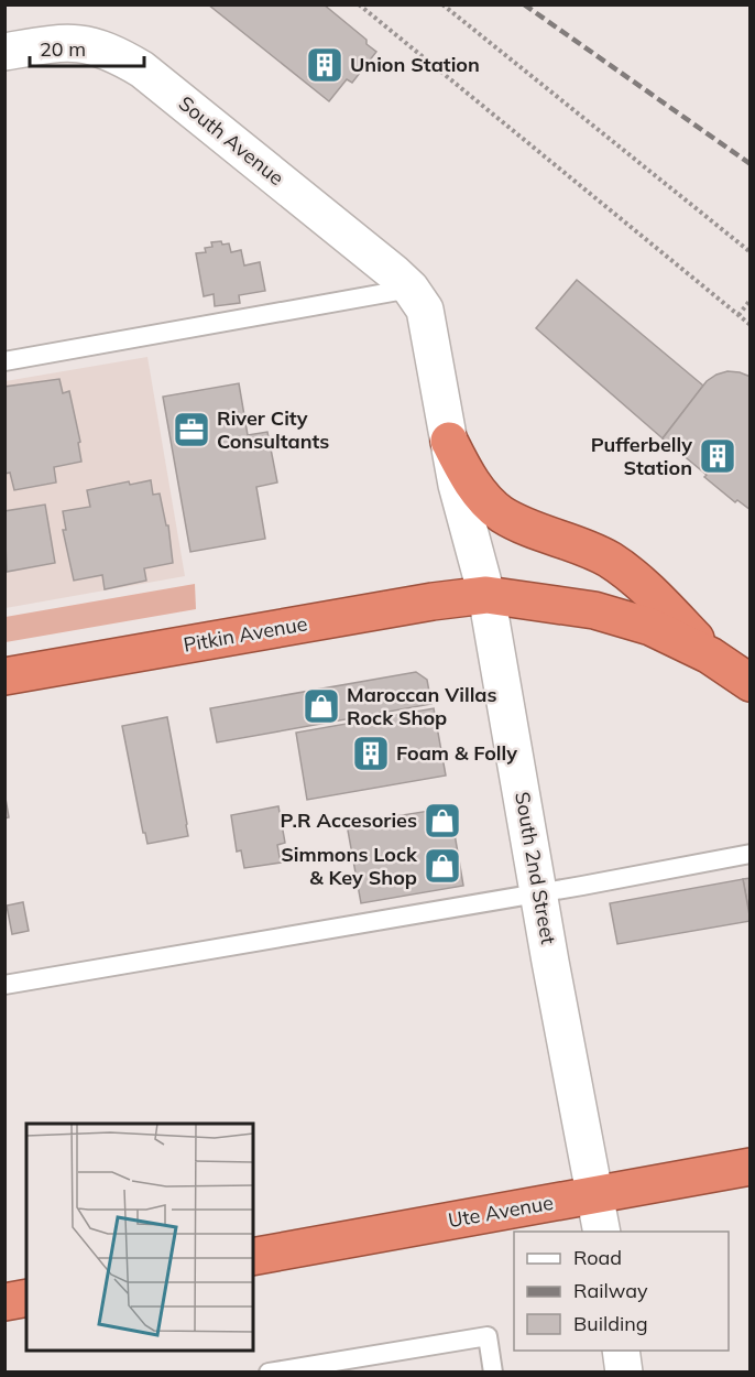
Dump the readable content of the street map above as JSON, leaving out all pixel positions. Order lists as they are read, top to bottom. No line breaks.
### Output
{"streets":{"highway":["Pitkin Avenue","Ute Avenue"],"street":["South Avenue","South 2nd Street"]},"crossings":[["South Avenue","South 2nd Street"],["Pitkin Avenue","South 2nd Street"],["South 2nd Street","Ute Avenue"]],"places":{"building":["Union Station","Pufferbelly Station","Foam & Folly"],"office":["River City Consultants"],"shop":["Maroccan Villas Rock Shop","P.R Accesories","Simmons Lock & Key Shop"]},"legend":["Road","Railway","Building"],"scale_bar":"20 m"}
